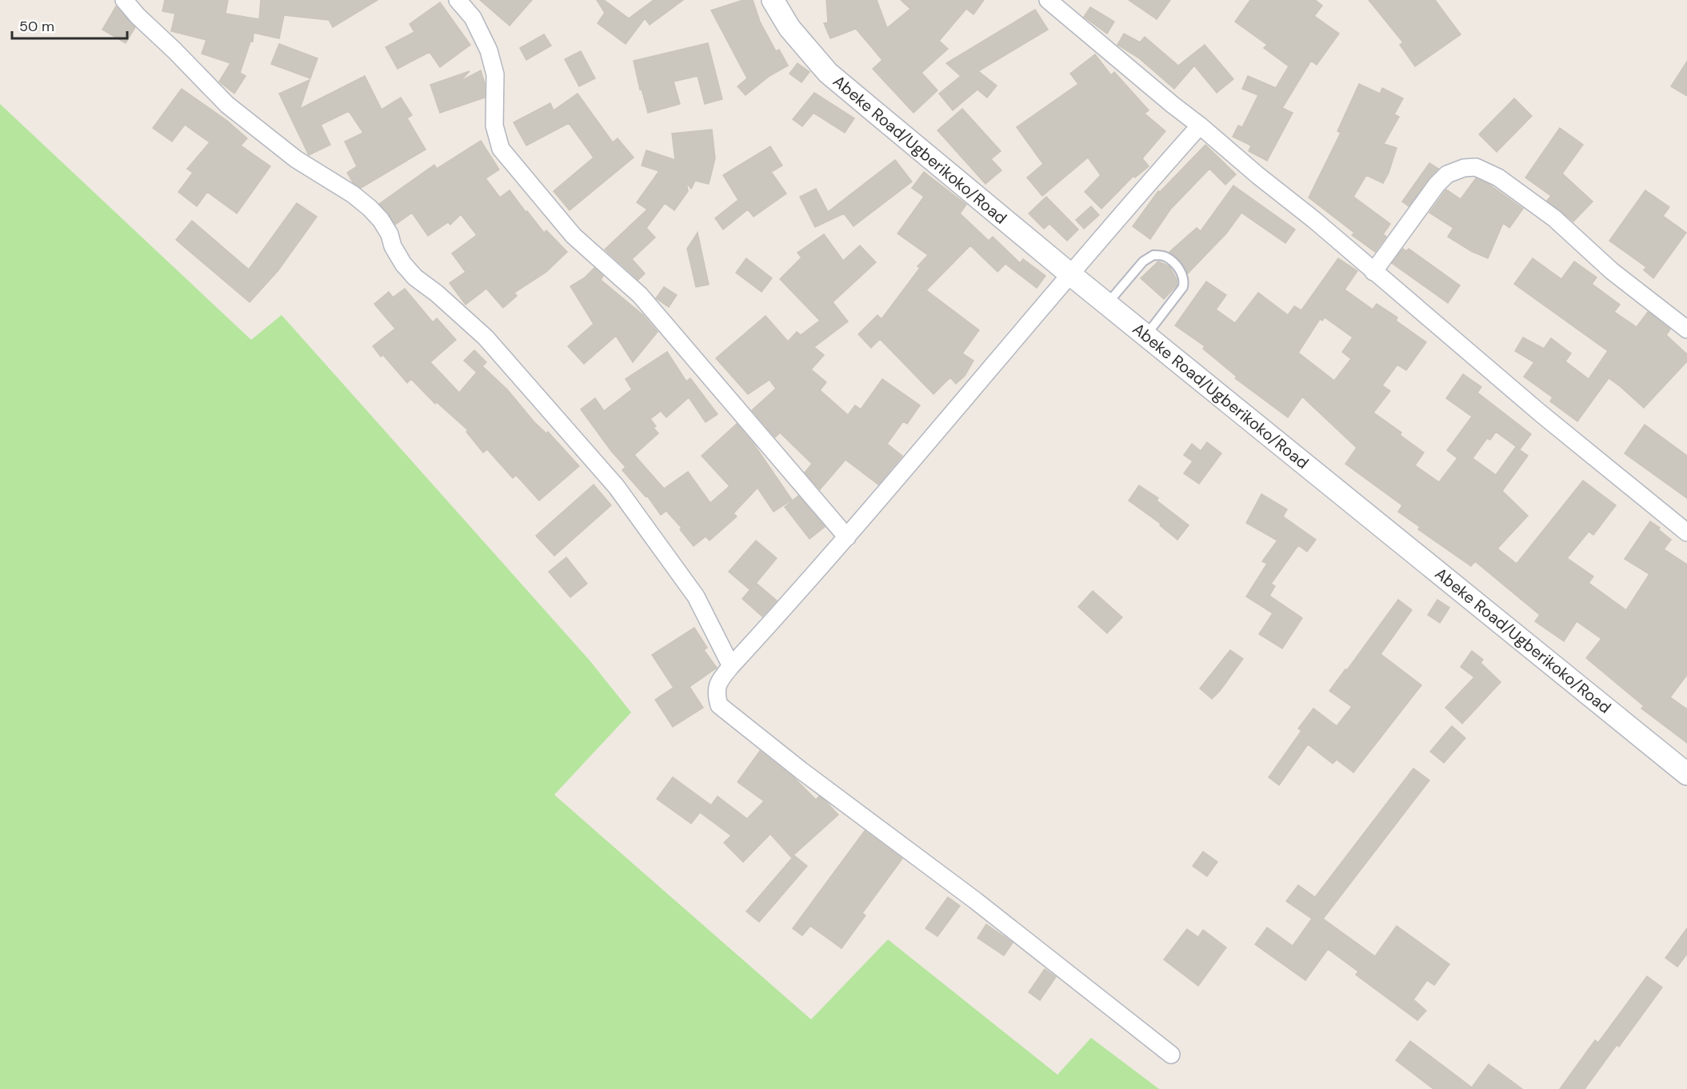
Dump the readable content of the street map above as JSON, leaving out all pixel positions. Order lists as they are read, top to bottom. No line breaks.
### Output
{"streets":{"street":["Abeke Road/Ugberikoko/Road"]},"scale_bar":"50 m"}
